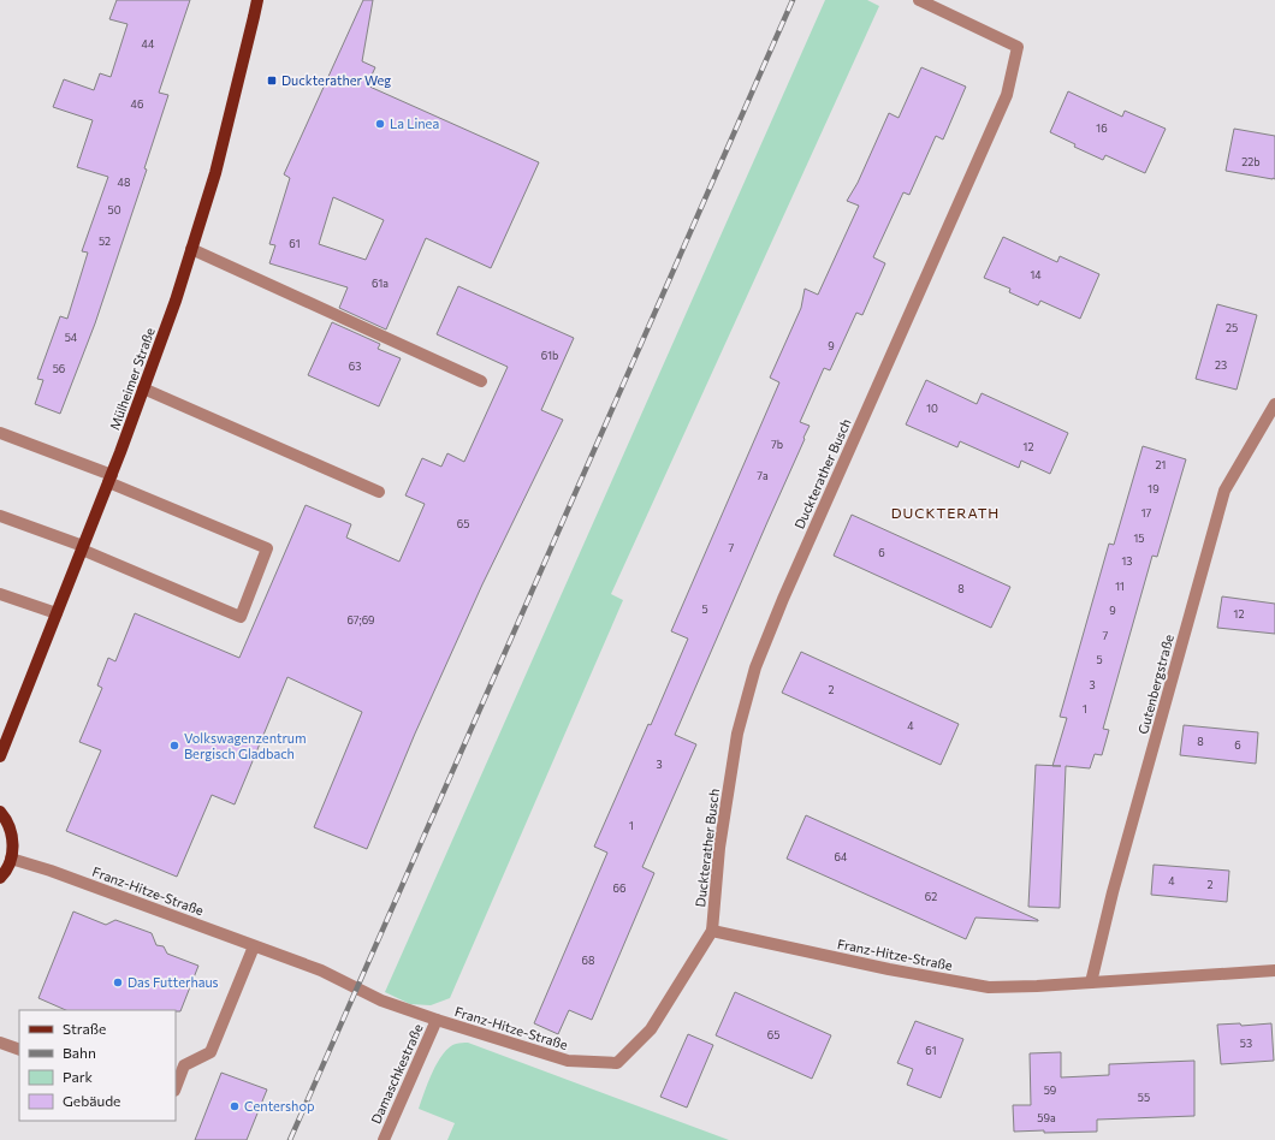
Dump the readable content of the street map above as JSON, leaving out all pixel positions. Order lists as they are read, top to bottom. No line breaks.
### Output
{"streets":{"main road":["Mülheimer Straße"],"street":["Duckterather Busch","Gutenbergstraße","Franz-Hitze-Straße","Damaschkestraße"]},"crossings":[["Duckterather Busch","Franz-Hitze-Straße"],["Gutenbergstraße","Franz-Hitze-Straße"],["Franz-Hitze-Straße","Damaschkestraße"]],"districts":["DUCKTERATH"],"places":{"transit":["Duckterather Weg"],"other":["La Linea","Volkswagenzentrum Bergisch Gladbach","Das Futterhaus","Centershop"]},"house_numbers":["44","46","16","22b","48","50","52","61","14","61a","25","54","9","61b","23","63","56","10","7b","12","21","7a","19","17","65","15","7","6","13","11","8","5","9","12","67;69","7","5","3","2","1","4","8","6","3","1","64","4","2","66","62","68","65","53","61","59","55","59a"],"legend":["Straße","Bahn","Park","Gebäude"]}
